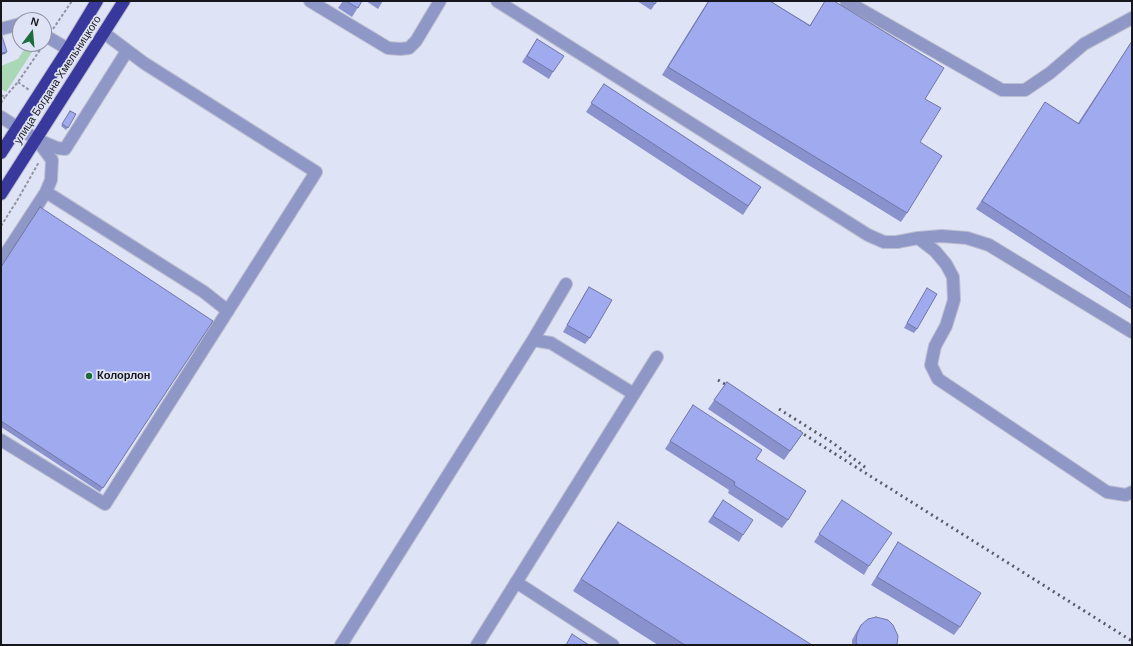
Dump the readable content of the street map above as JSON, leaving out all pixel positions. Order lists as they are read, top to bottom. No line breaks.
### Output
{"streets":{"highway":["улица Богдана Хмельницкого"]},"places":["Колорлон"],"north":"top"}
